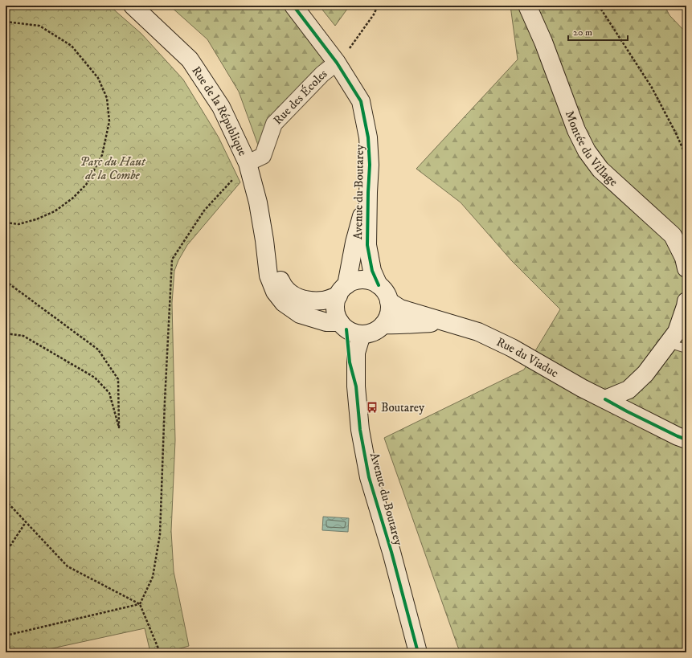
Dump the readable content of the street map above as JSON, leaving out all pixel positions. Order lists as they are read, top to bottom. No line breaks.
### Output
{"streets":{"main road":["Rue de la République","Montée du Village","Avenue du Boutarey","Rue du Viaduc"],"street":["Rue des Écoles"]},"crossings":[["Rue des Écoles","Rue de la République"],["Rue des Écoles","Avenue du Boutarey"],["Rue de la République","Avenue du Boutarey"],["Rue de la République","Rue du Viaduc"],["Avenue du Boutarey","Rue du Viaduc"]],"parks":["Parc du Haut de la Combe"],"places":{"bus stop":["Boutarey"]},"scale_bar":"20 m"}
